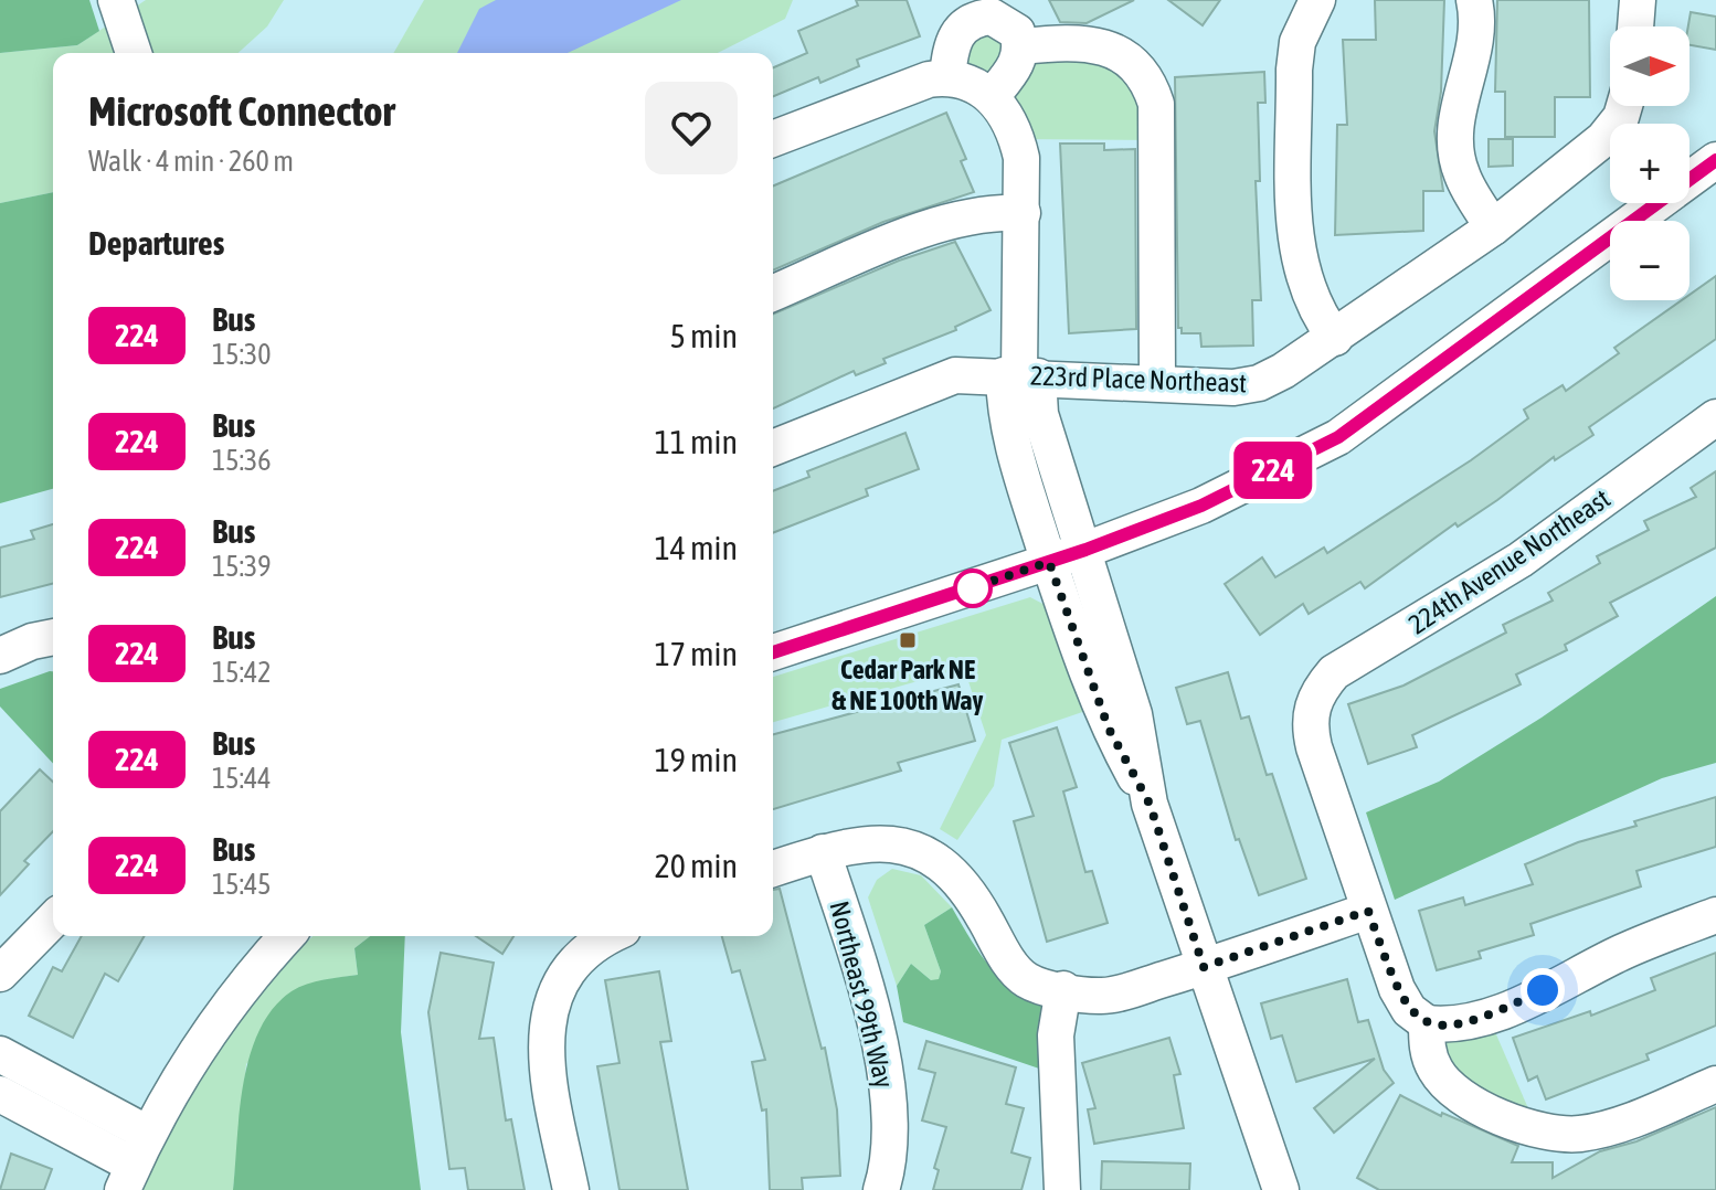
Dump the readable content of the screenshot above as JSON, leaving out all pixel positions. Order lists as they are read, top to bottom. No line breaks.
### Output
{"streets":{"street":["223rd Place Northeast","224th Avenue Northeast","Northeast 99th Way"]},"places":{"transit":["Cedar Park NE & NE 100th Way"]},"lines":["bus line 224"],"north":"right","page":{"on_map":"224","map_buttons":["+","−"],"heading":[["Microsoft Connector","Walk · 4 min · 260 m"],"Departures"],"list":[{"mark":"224","name":"Bus","note":"15:30","value":"5 min"},{"mark":"224","name":"Bus","note":"15:36","value":"11 min"},{"mark":"224","name":"Bus","note":"15:39","value":"14 min"},{"mark":"224","name":"Bus","note":"15:42","value":"17 min"},{"mark":"224","name":"Bus","note":"15:44","value":"19 min"},{"mark":"224","name":"Bus","note":"15:45","value":"20 min"}]}}
